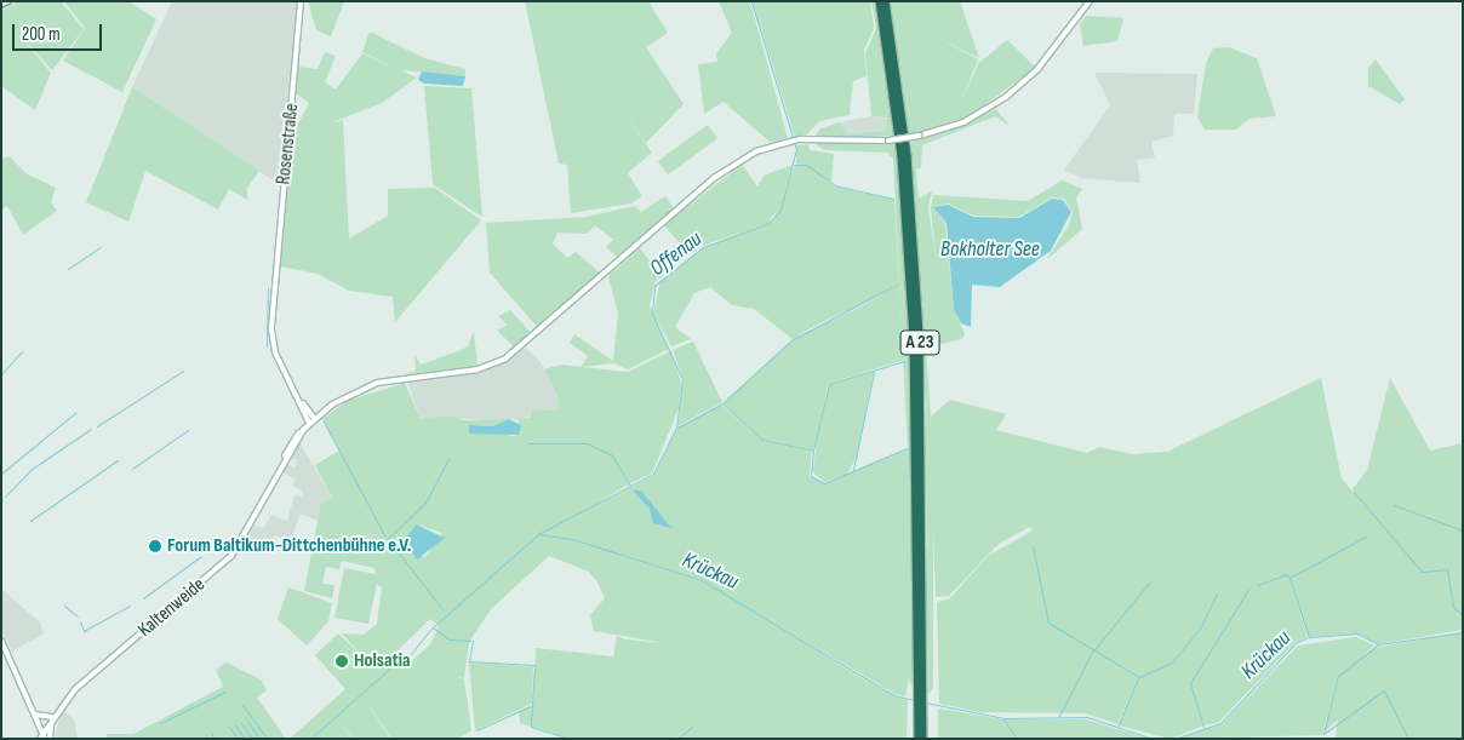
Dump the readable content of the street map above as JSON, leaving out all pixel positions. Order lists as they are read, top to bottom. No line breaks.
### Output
{"streets":{"highway":["A 23"],"main road":["Rosenstraße","Kaltenweide"]},"crossings":[["Rosenstraße","Kaltenweide"]],"water":["Bokholter See","Offenau","Krückau"],"places":["Forum Baltikum-Dittchenbühne e.V.","Holsatia"],"scale_bar":"200 m"}
